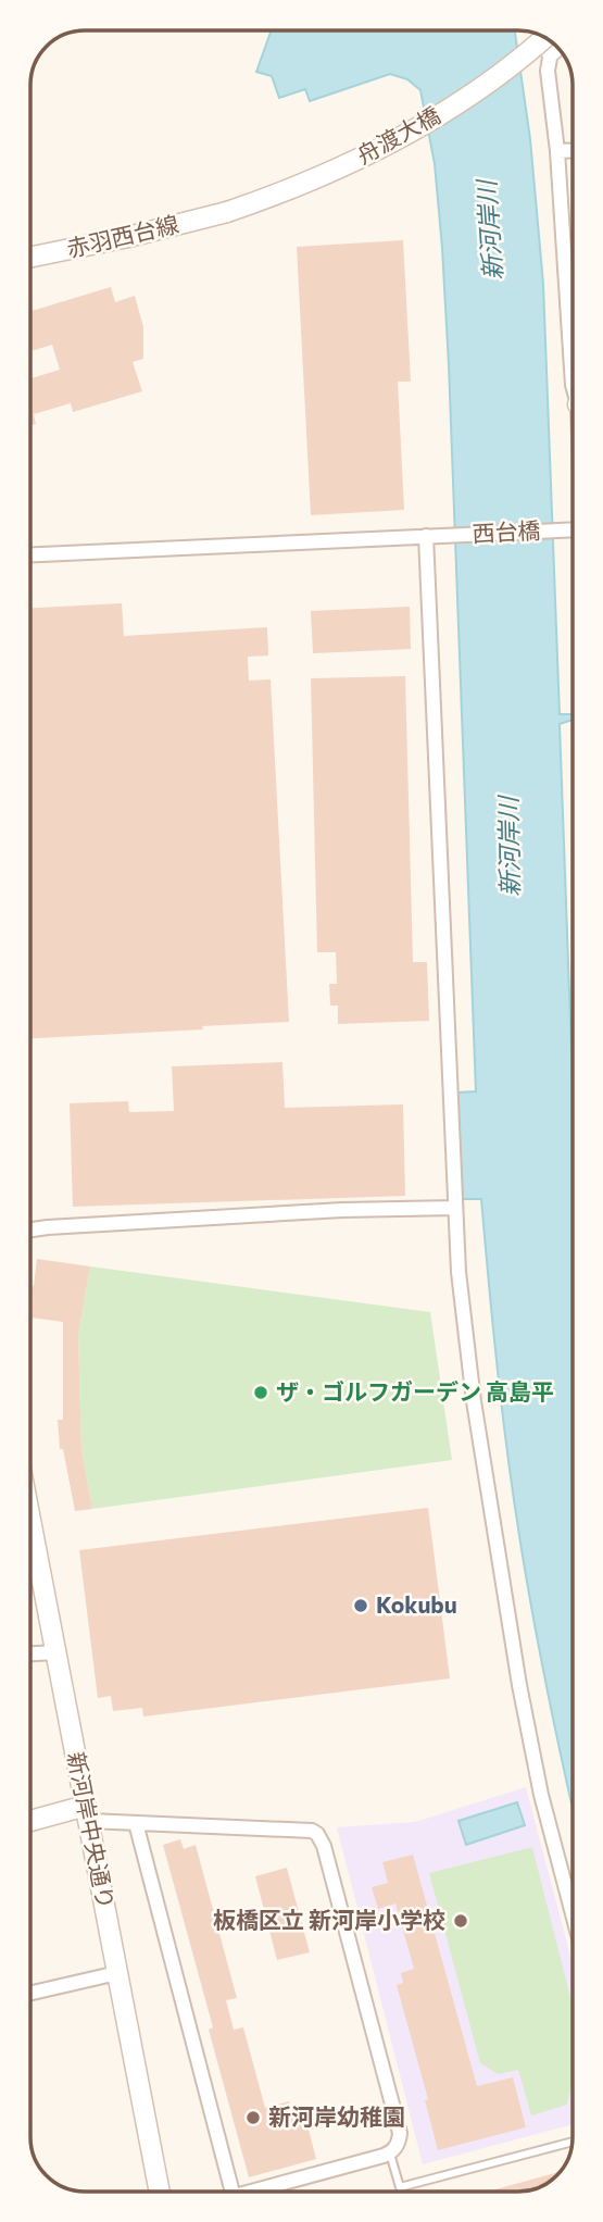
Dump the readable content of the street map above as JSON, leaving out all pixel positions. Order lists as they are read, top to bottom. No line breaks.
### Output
{"streets":{"street":["舟渡大橋","赤羽西台線","西台橋","新河岸中央通り"]},"crossings":[["舟渡大橋","赤羽西台線"]],"water":["新河岸川"],"places":["ザ・ゴルフガーデン 高島平","Kokubu","板橋区立 新河岸小学校","新河岸幼稚園"]}
